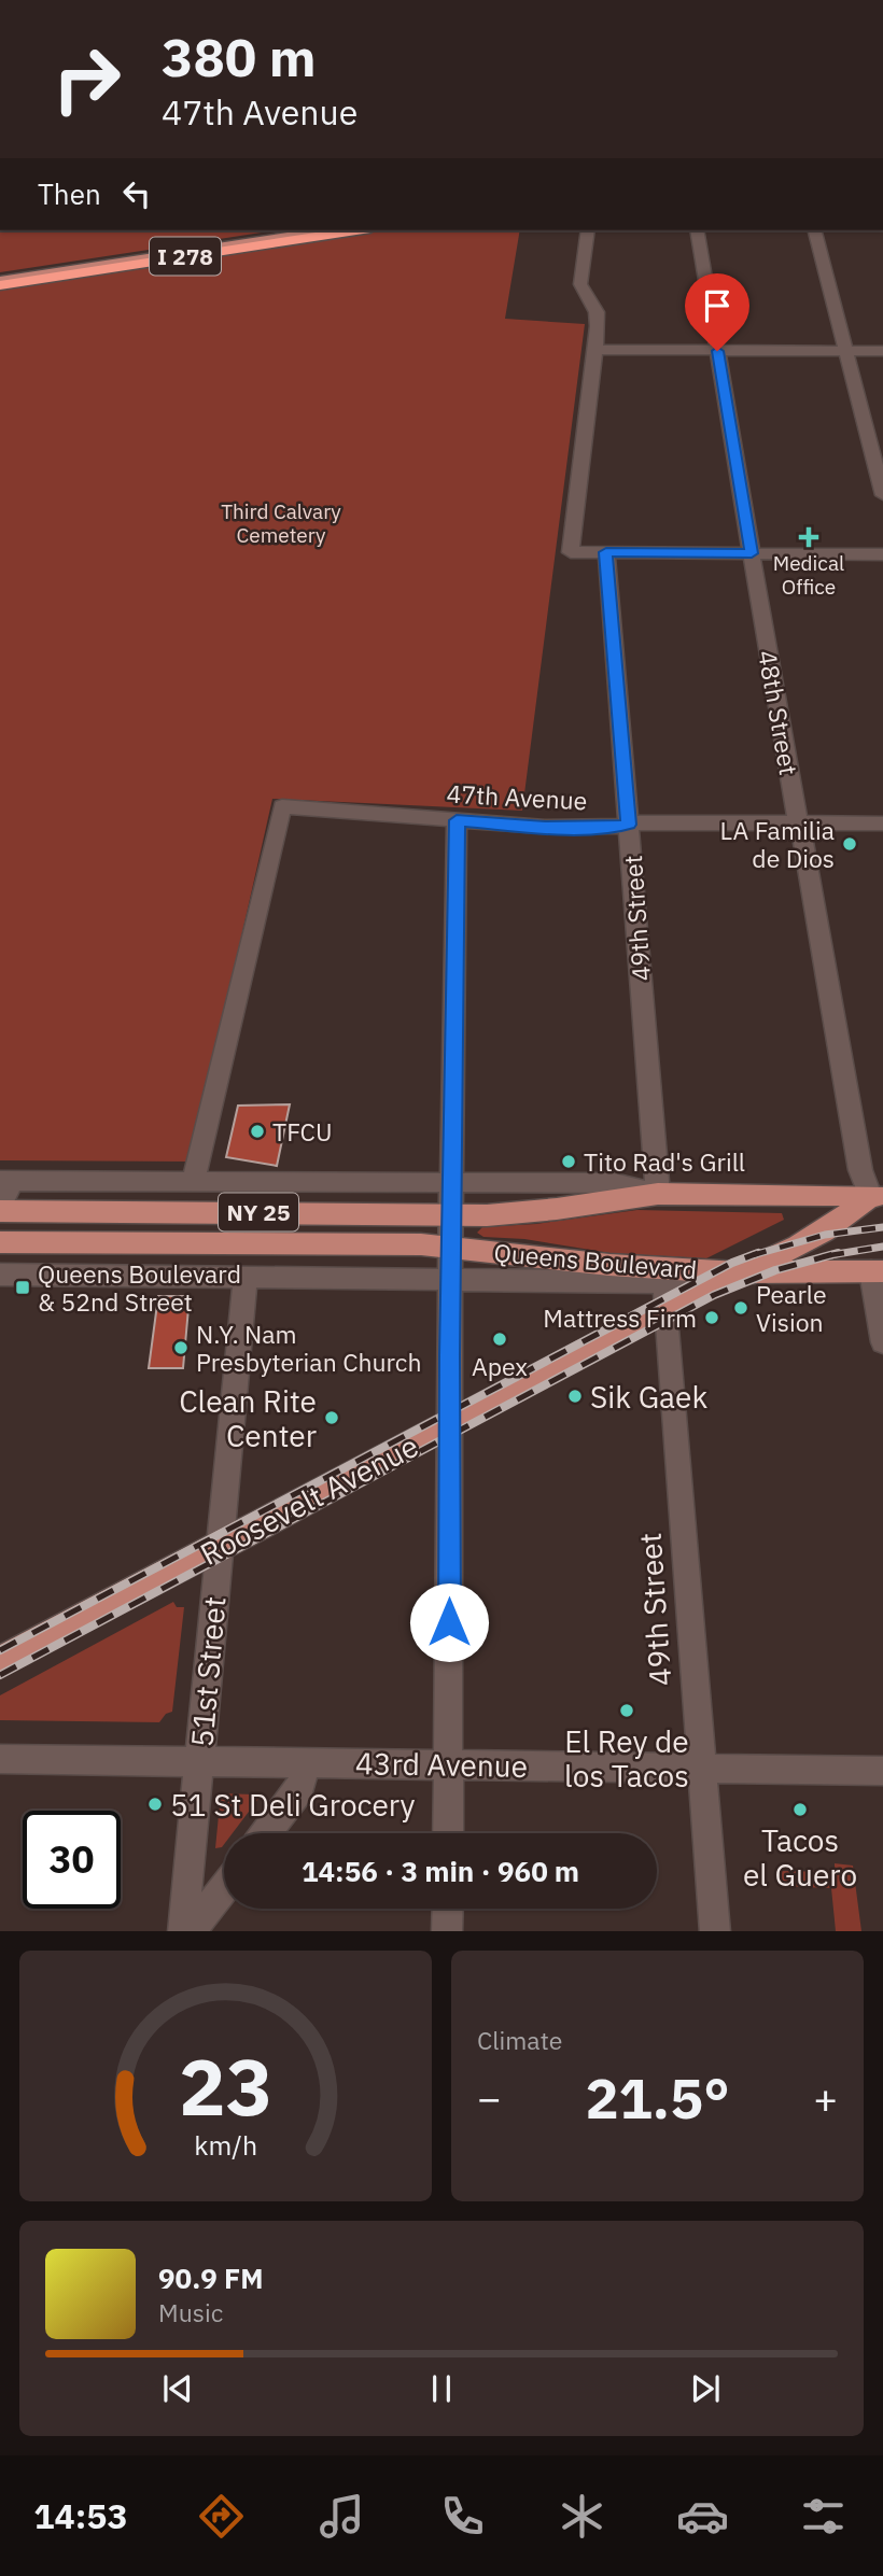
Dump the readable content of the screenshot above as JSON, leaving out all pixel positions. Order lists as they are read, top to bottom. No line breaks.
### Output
{"streets":{"highway":["I 278"],"main road":["NY 25","Queens Boulevard","Roosevelt Avenue"],"street":["48th Street","47th Avenue","49th Street","51st Street","43rd Avenue"]},"crossings":[["48th Street","47th Avenue"],["48th Street","Queens Boulevard"],["48th Street","Roosevelt Avenue"],["47th Avenue","49th Street"],["47th Avenue","Queens Boulevard"],["49th Street","Queens Boulevard"],["49th Street","Roosevelt Avenue"],["49th Street","43rd Avenue"],["Queens Boulevard","Roosevelt Avenue"],["Queens Boulevard","51st Street"],["Roosevelt Avenue","51st Street"],["51st Street","43rd Avenue"]],"parks":["Third Calvary Cemetery"],"places":{"health":["Medical Office"],"other":["LA Familia de Dios","TFCU","Tito Rad's Grill","Pearle Vision","Mattress Firm","Apex","N.Y. Nam Presbyterian Church","Sik Gaek","Clean Rite Center","El Rey de los Tacos","51 St Deli Grocery","Tacos el Guero"],"transit":["Queens Boulevard & 52nd Street"]},"page":{"turn":["380 m","47th Avenue"],"then":"Then","limit":"30","trip":"14:56 · 3 min · 960 m","tile":"Climate","heat":["−","21.5°","+"],"song":["90.9 FM","Music"],"tabs":"14:53","gauge":["23","km/h"]}}
